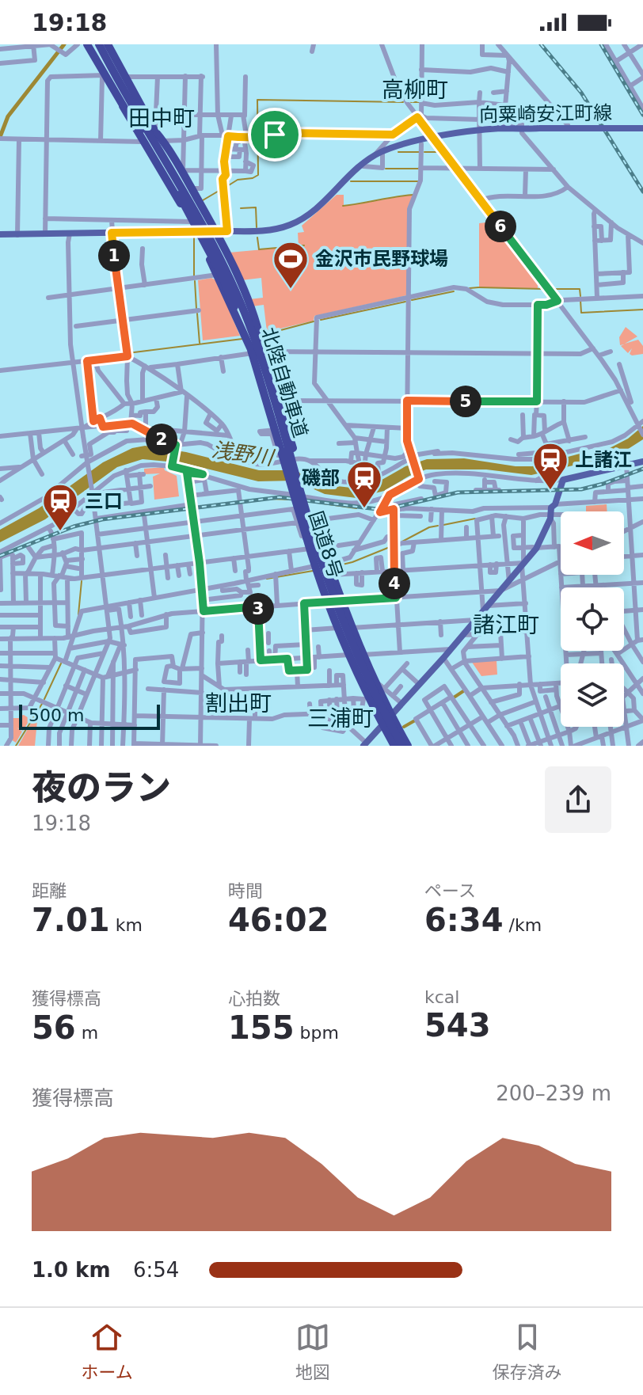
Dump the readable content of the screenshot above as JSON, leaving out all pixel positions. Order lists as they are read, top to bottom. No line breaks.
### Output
{"streets":{"highway":["北陸自動車道","国道8号"],"main road":["向粟崎安江町線"]},"crossings":[["北陸自動車道","国道8号"]],"districts":["高柳町","田中町","諸江町","割出町","三浦町"],"water":["浅野川"],"places":{"sports":["金沢市民野球場"],"station":["上諸江","磯部","三口"]},"scale_bar":"500 m","north":"left","page":{"status":"19:18","pins":["6","1","5","2","4","3"],"scale":"500 m","heading":["夜のラン","19:18"],"stats":[["距離","7.01 km"],["時間","46:02"],["ペース","6:34 /km"],["獲得標高","56 m"],["心拍数","155 bpm"],["kcal","543"]],"chart":["獲得標高","200–239 m"],"list":[{"name":"1.0 km","note":"6:54"}],"tabs":["ホーム","地図","保存済み"]}}
